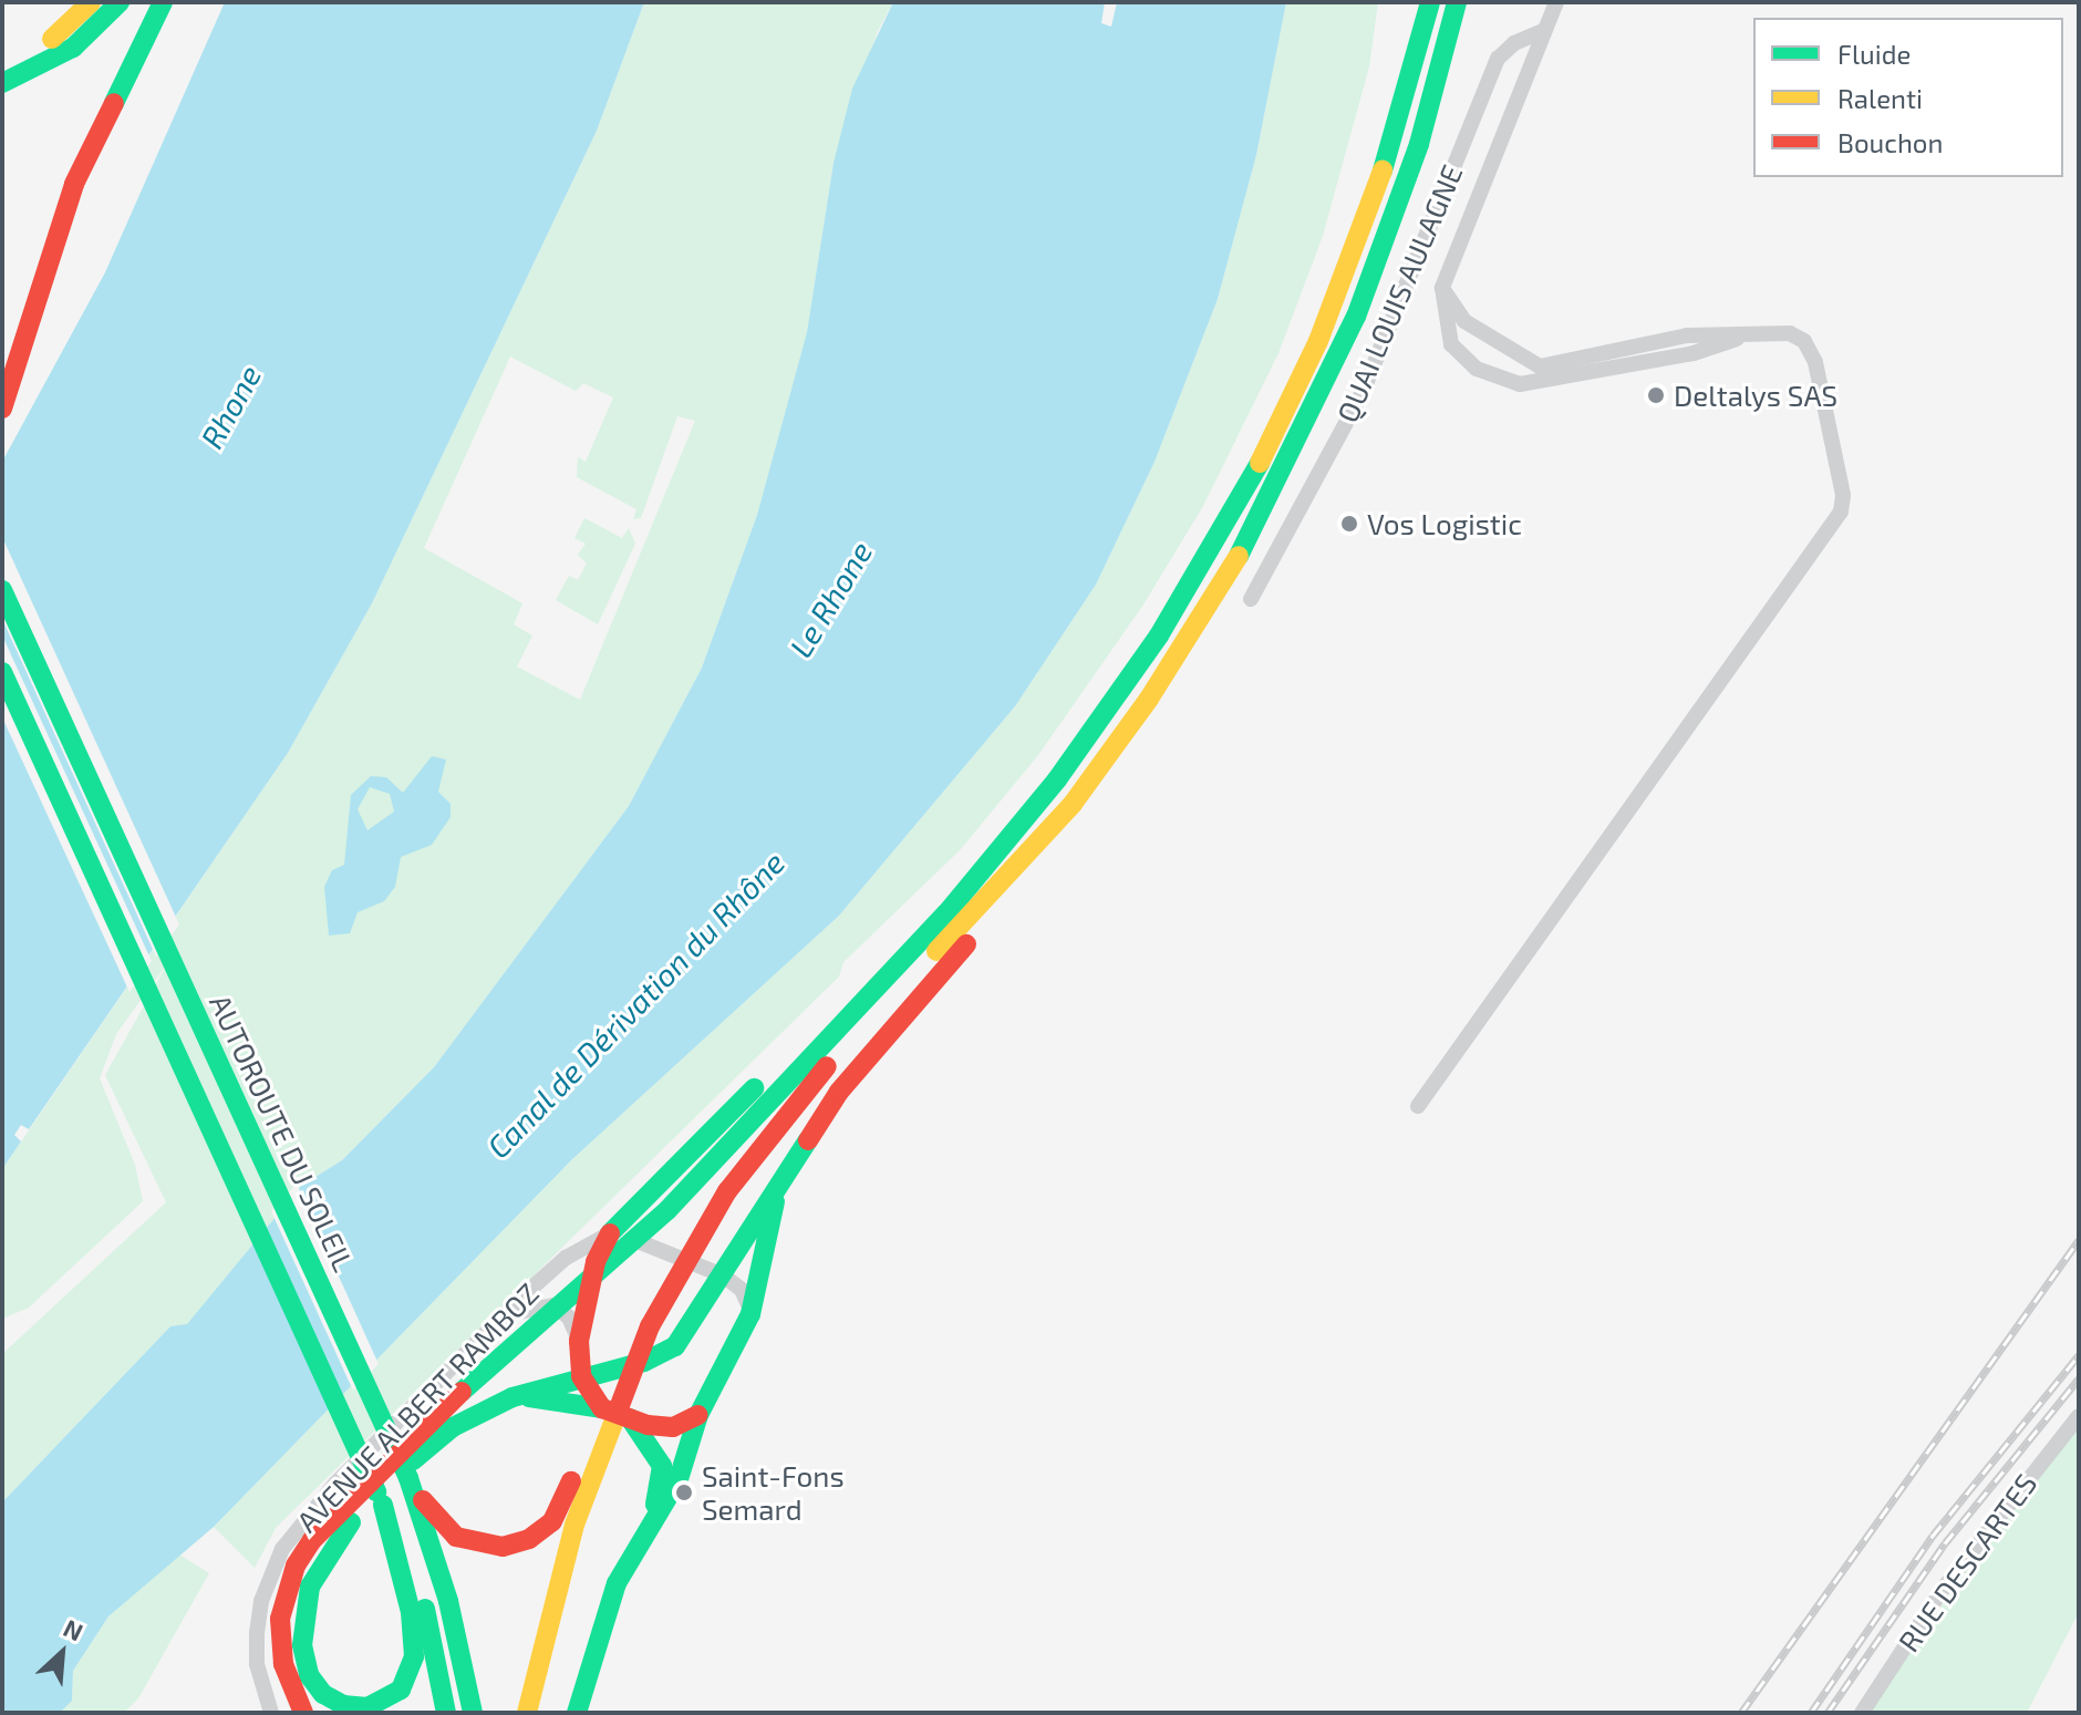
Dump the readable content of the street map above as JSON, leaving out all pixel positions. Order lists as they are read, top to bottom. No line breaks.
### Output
{"streets":{"main road":["AUTOROUTE DU SOLEIL"],"street":["QUAI LOUIS AULAGNE","AVENUE ALBERT RAMBOZ","RUE DESCARTES"]},"water":["Rhone","Le Rhone","Canal de Dérivation du Rhône"],"places":["Deltalys SAS","Vos Logistic","Saint-Fons Semard"],"legend":["Fluide","Ralenti","Bouchon"],"north":"top right"}
